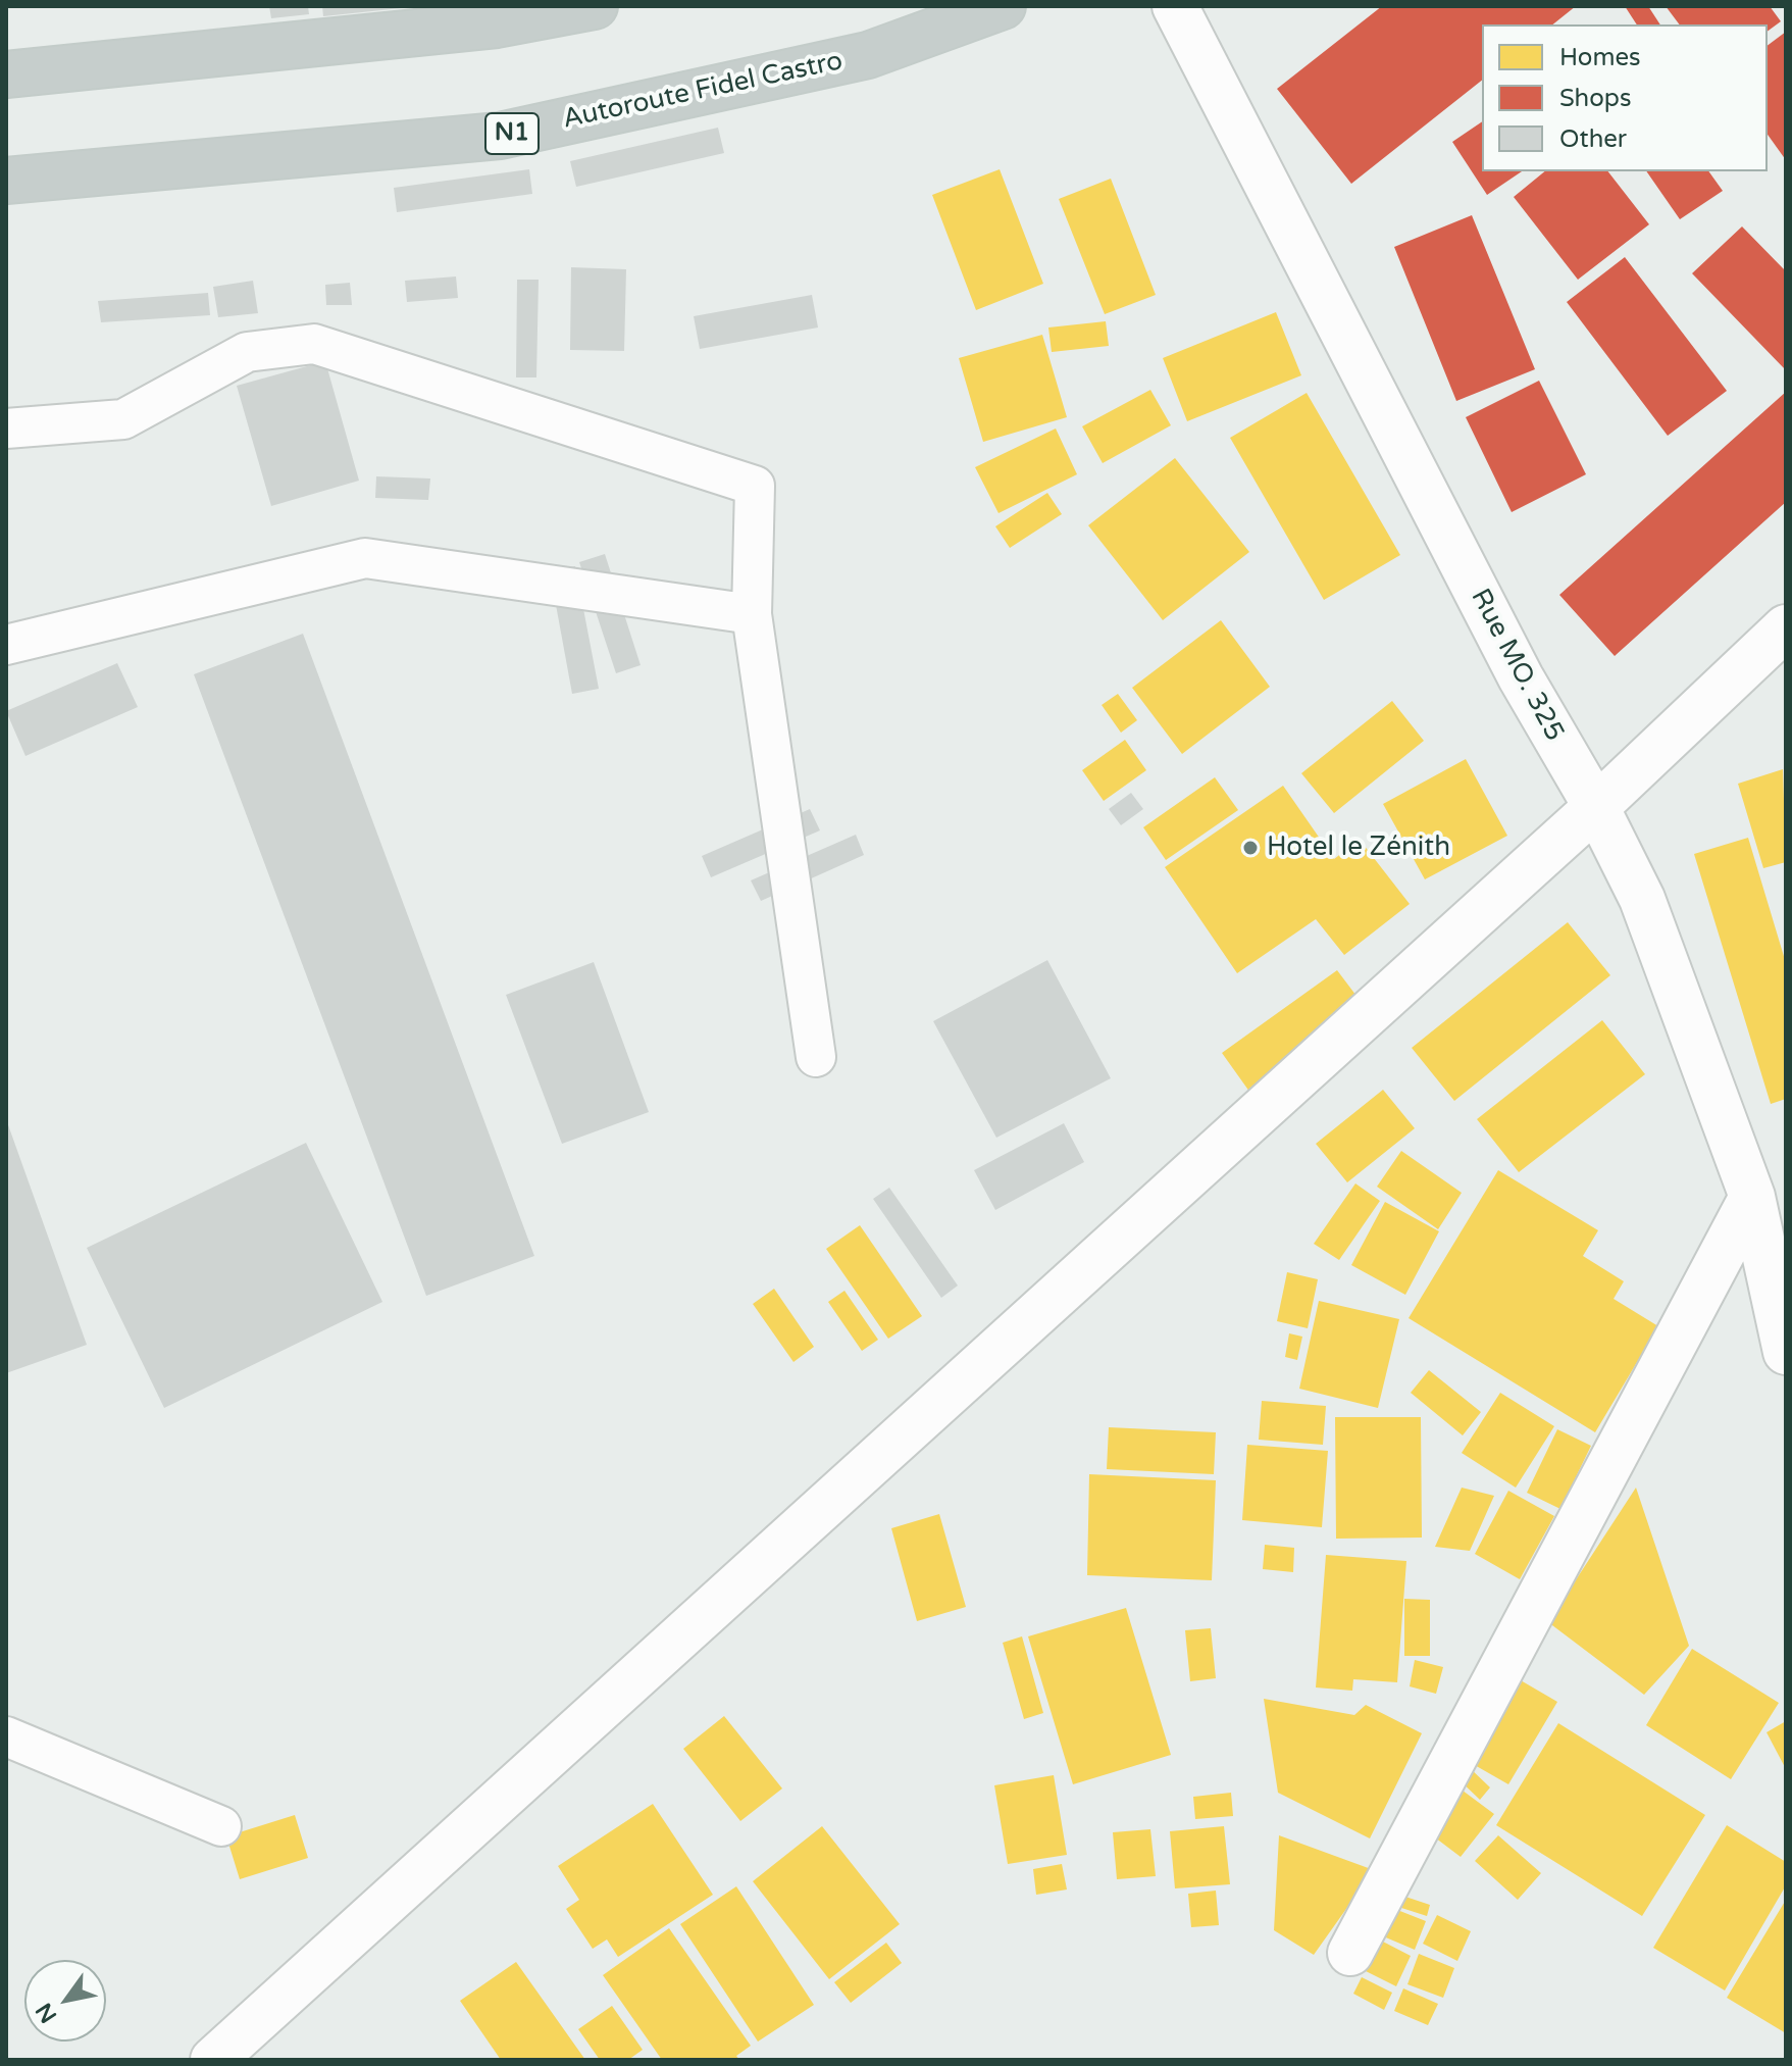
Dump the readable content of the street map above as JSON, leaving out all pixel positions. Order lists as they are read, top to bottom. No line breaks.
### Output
{"streets":{"highway":["Autoroute Fidel Castro","N1"],"street":["Rue MO. 325"]},"places":["Hotel le Zénith"],"legend":["Homes","Shops","Other"],"north":"bottom left"}
